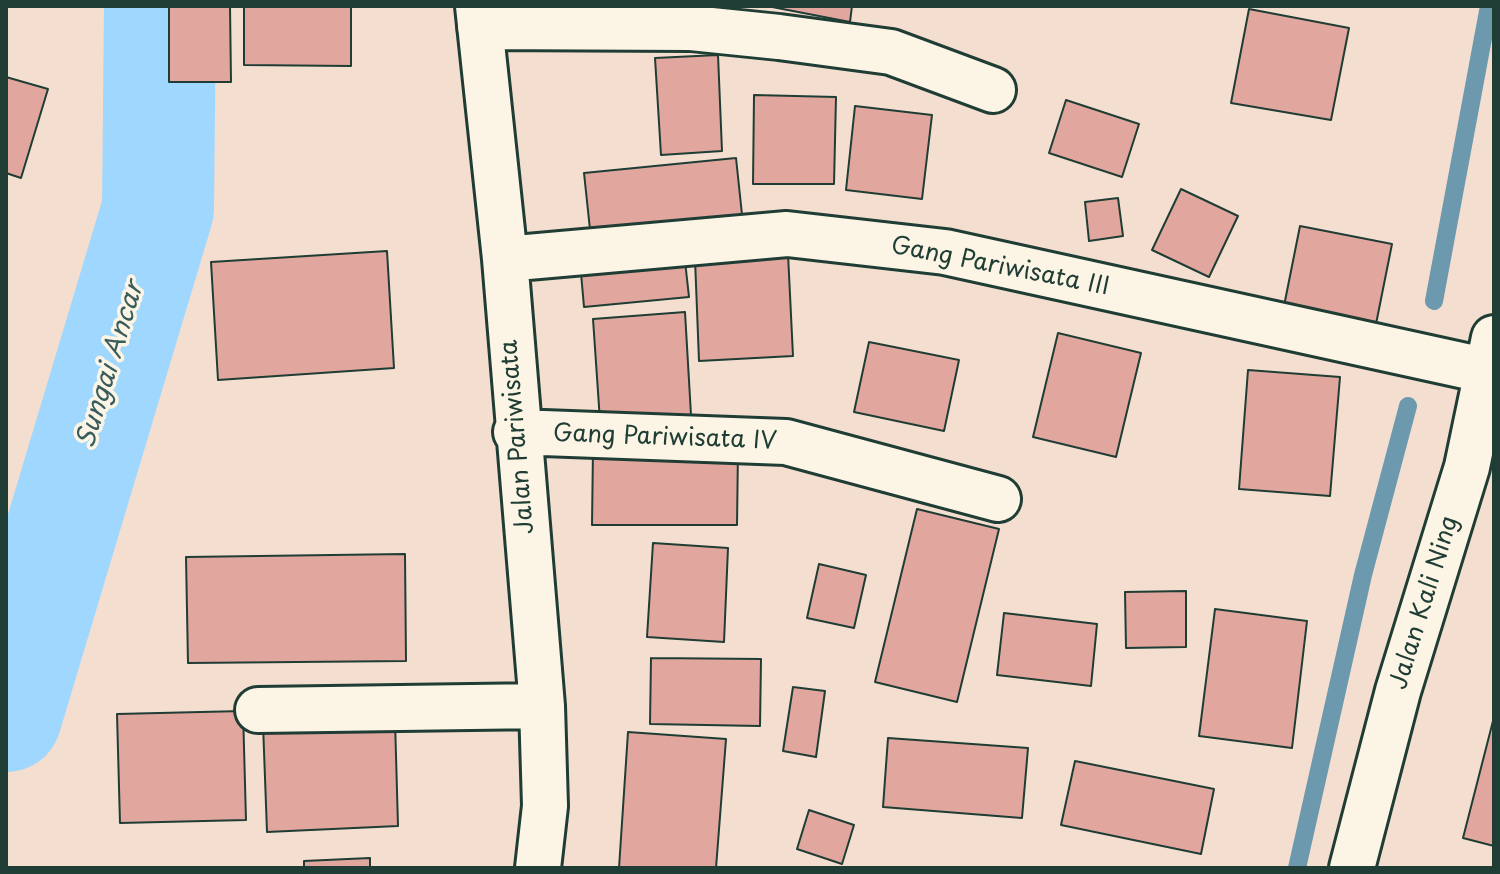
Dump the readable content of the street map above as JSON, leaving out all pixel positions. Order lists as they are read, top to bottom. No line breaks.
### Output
{"streets":{"street":["Gang Pariwisata III","Jalan Pariwisata","Gang Pariwisata IV","Jalan Kali Ning"]},"crossings":[["Gang Pariwisata III","Jalan Pariwisata"],["Gang Pariwisata III","Jalan Kali Ning"],["Jalan Pariwisata","Gang Pariwisata IV"]],"water":["Sungai Ancar"]}
